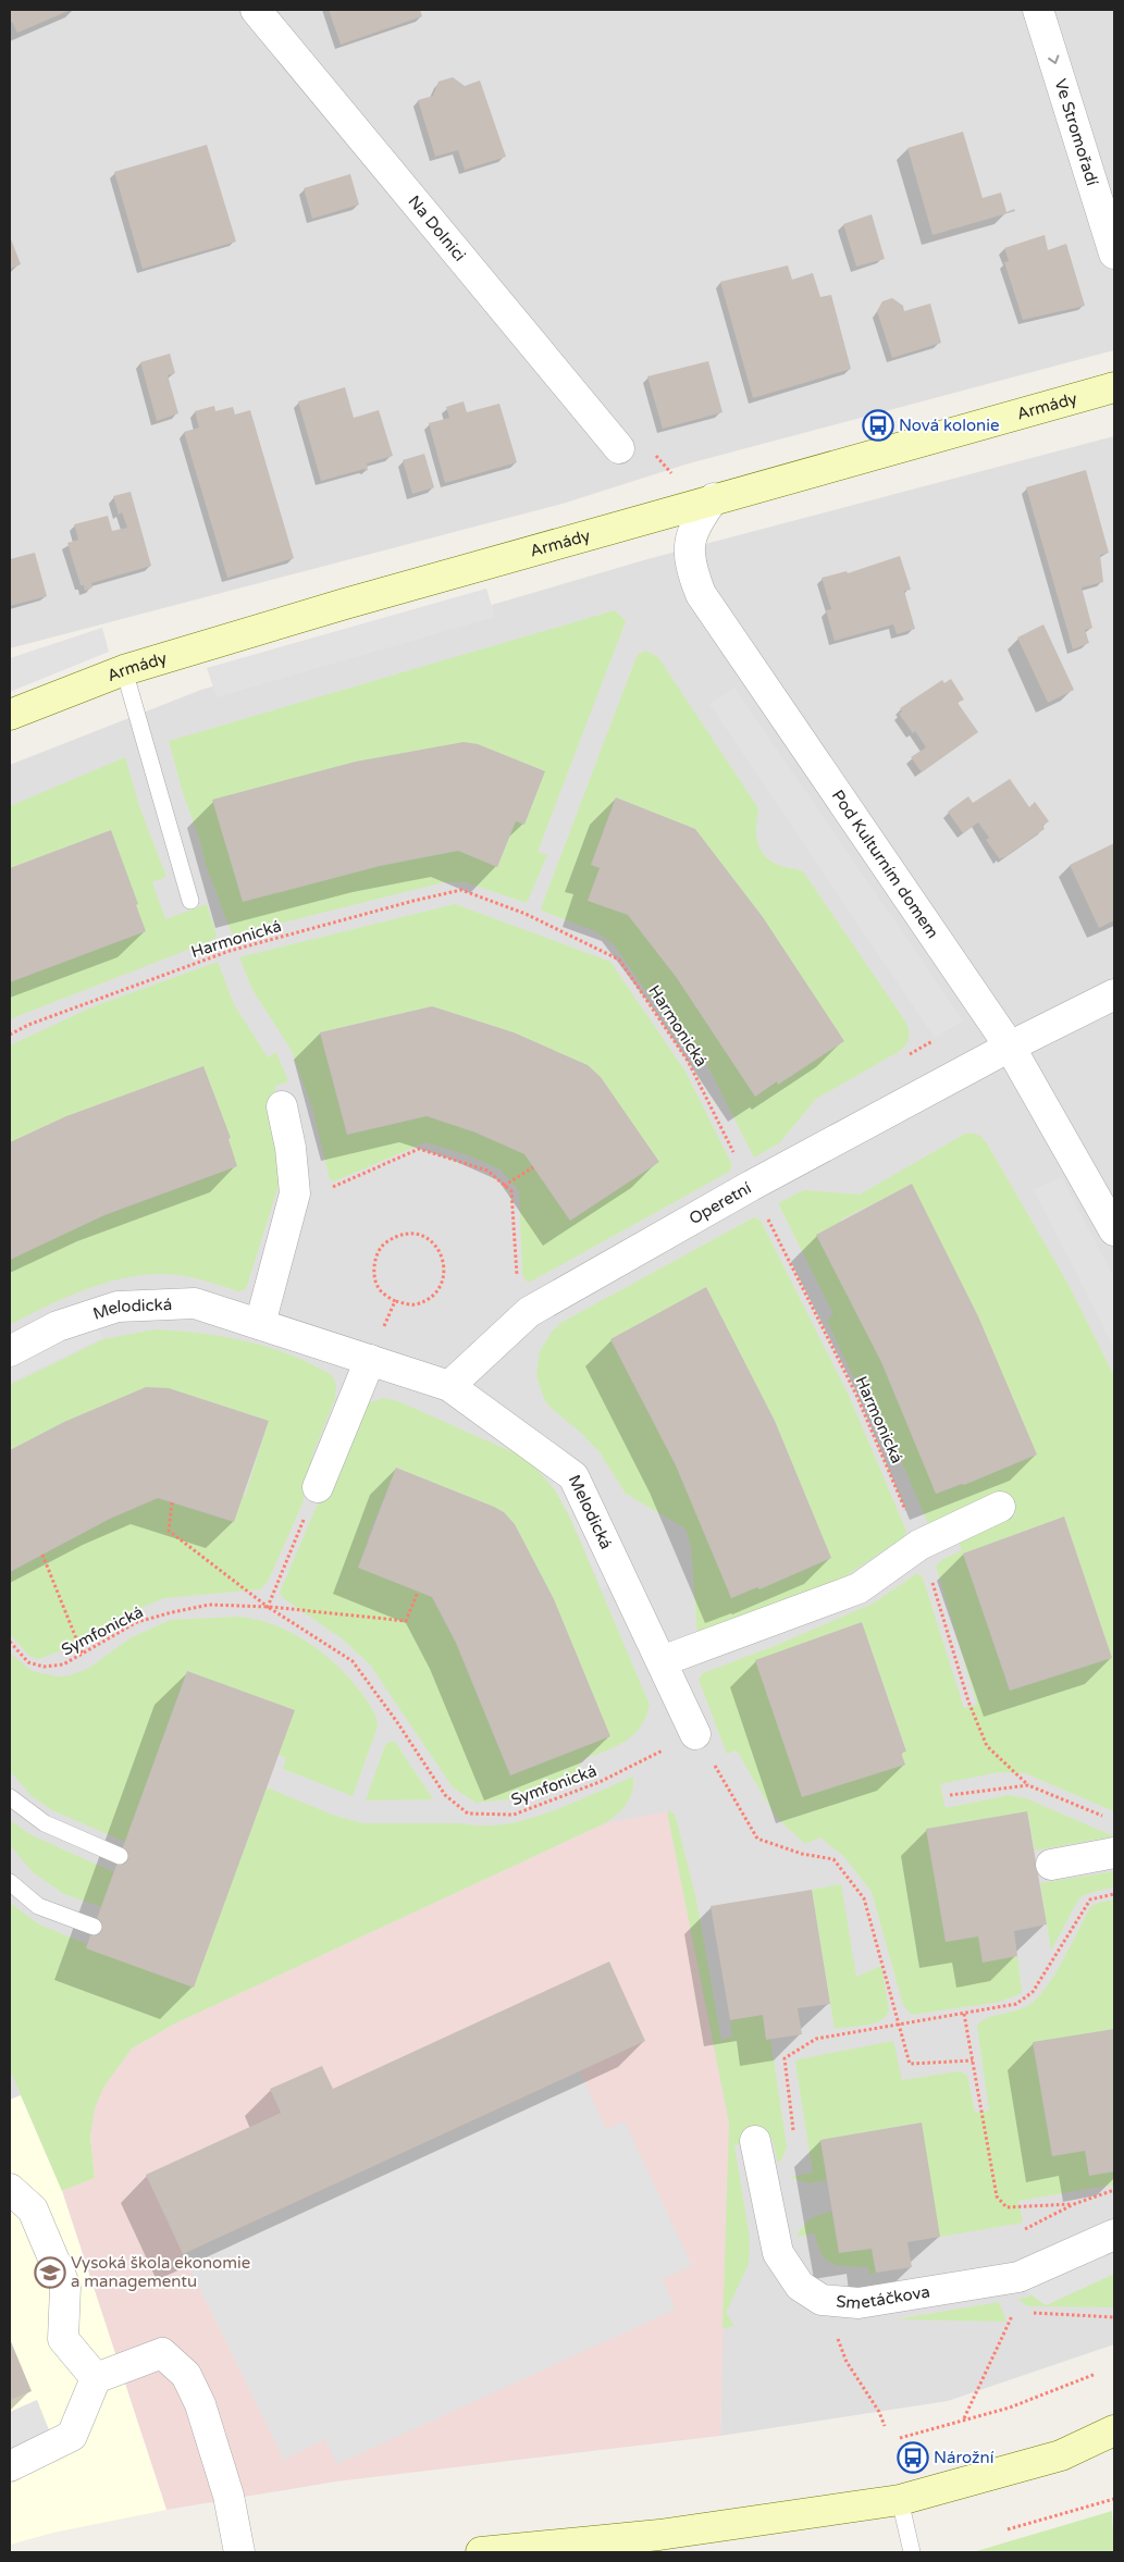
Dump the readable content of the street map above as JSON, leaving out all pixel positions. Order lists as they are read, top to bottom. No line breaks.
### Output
{"streets":{"street":["Ve Stromořadí","Na Dolnici","Armády","Pod Kulturním domem","Operetní","Melodická","Smetáčkova"],"path":["Harmonická","Symfonická"]},"crossings":[["Armády","Pod Kulturním domem"],["Pod Kulturním domem","Operetní"],["Harmonická","Operetní"],["Operetní","Melodická"],["Melodická","Symfonická"]],"one_way":["Ve Stromořadí"],"places":{"bus stop":["Nová kolonie","Nárožní"],"school or university":["Vysoká škola ekonomie a managementu"]}}
